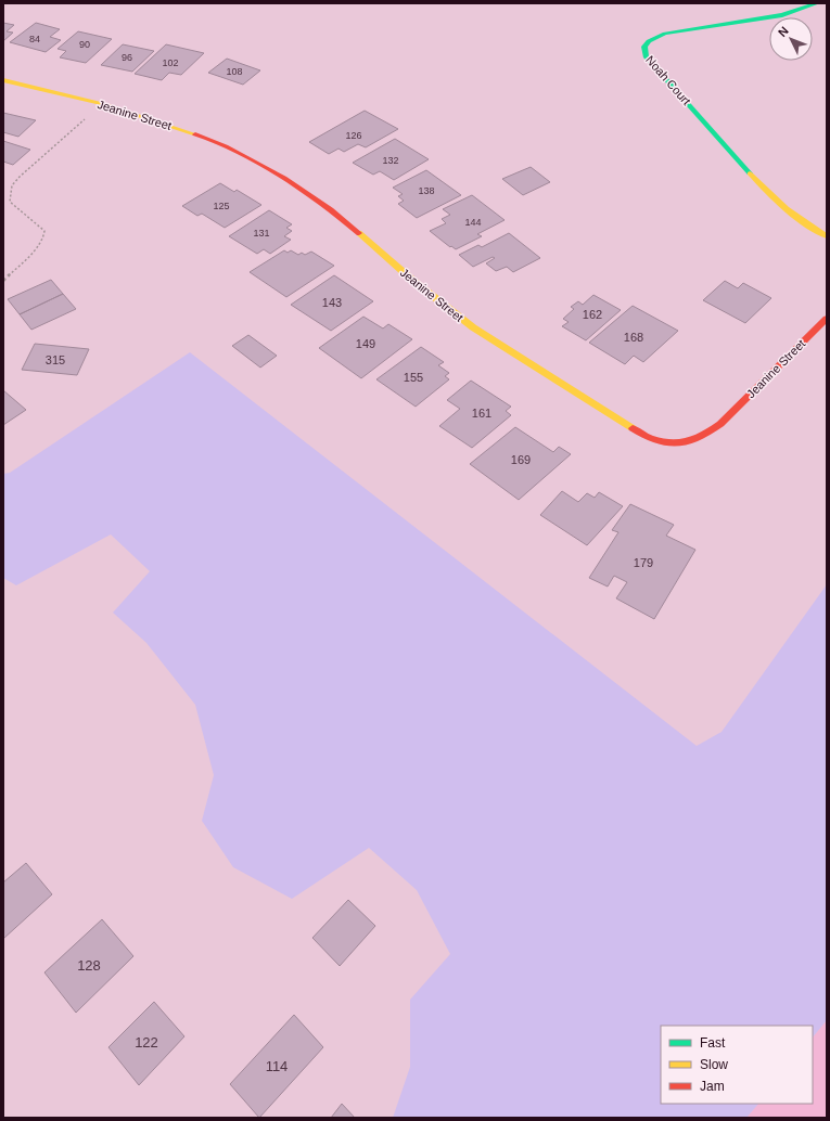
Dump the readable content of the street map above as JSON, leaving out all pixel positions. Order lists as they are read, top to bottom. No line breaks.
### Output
{"streets":{"street":["Noah Court","Jeanine Street"]},"house_numbers":["84","90","96","102","108","126","132","138","125","144","131","143","162","168","149","315","155","161","169","179","128","122","114"],"legend":["Fast","Slow","Jam"],"north":"top left"}
